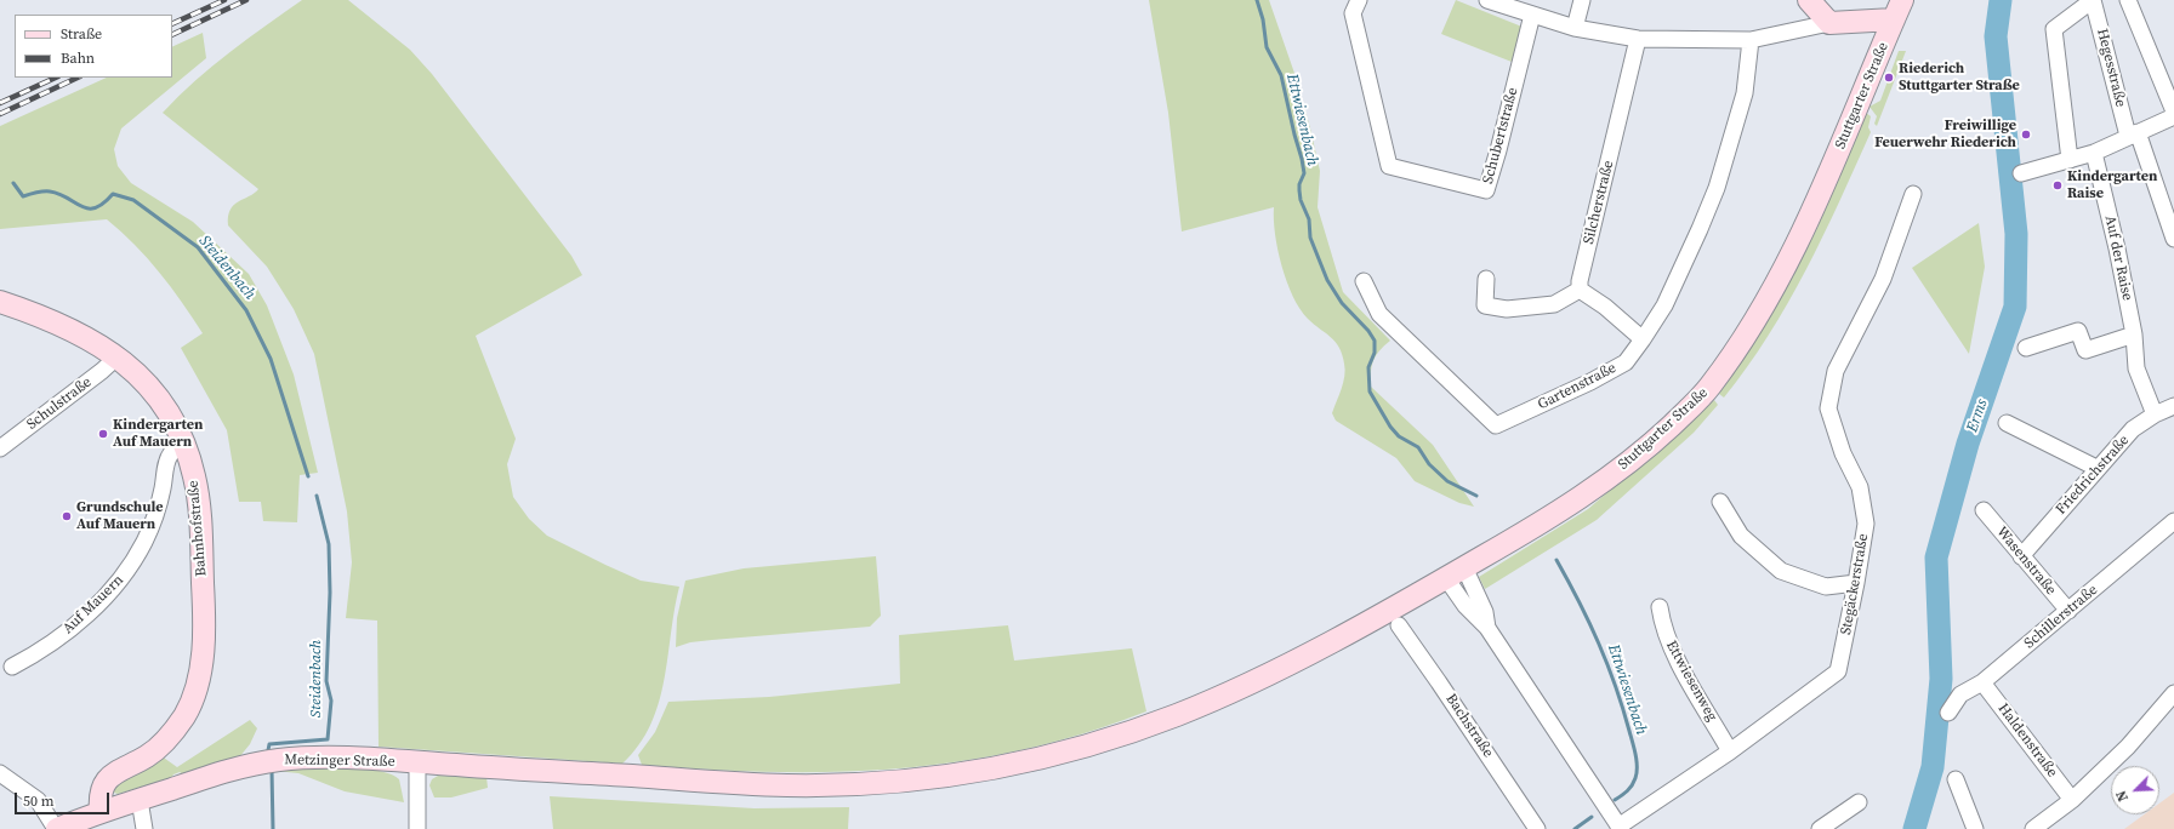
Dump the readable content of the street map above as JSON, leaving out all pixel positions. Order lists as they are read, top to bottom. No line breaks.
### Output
{"streets":{"street":["Hegesstraße","Stuttgarter Straße","Schubertstraße","Silcherstraße","Auf der Raise","Gartenstraße","Schulstraße","Friedrichstraße","Bahnhofstraße","Wasenstraße","Stegäckerstraße","Auf Mauern","Schillerstraße","Ettwiesenweg","Bachstraße","Haldenstraße","Metzinger Straße"]},"crossings":[["Stuttgarter Straße","Metzinger Straße"],["Auf der Raise","Friedrichstraße"],["Schulstraße","Bahnhofstraße"],["Friedrichstraße","Wasenstraße"],["Bahnhofstraße","Auf Mauern"],["Bahnhofstraße","Metzinger Straße"],["Wasenstraße","Schillerstraße"],["Stegäckerstraße","Ettwiesenweg"],["Schillerstraße","Haldenstraße"]],"water":["Ettwiesenbach","Steidenbach","Erms"],"places":["Riederich Stuttgarter Straße","Freiwillige Feuerwehr Riederich","Kindergarten Raise","Kindergarten Auf Mauern","Grundschule Auf Mauern"],"legend":["Straße","Bahn"],"scale_bar":"50 m","north":"bottom left"}
